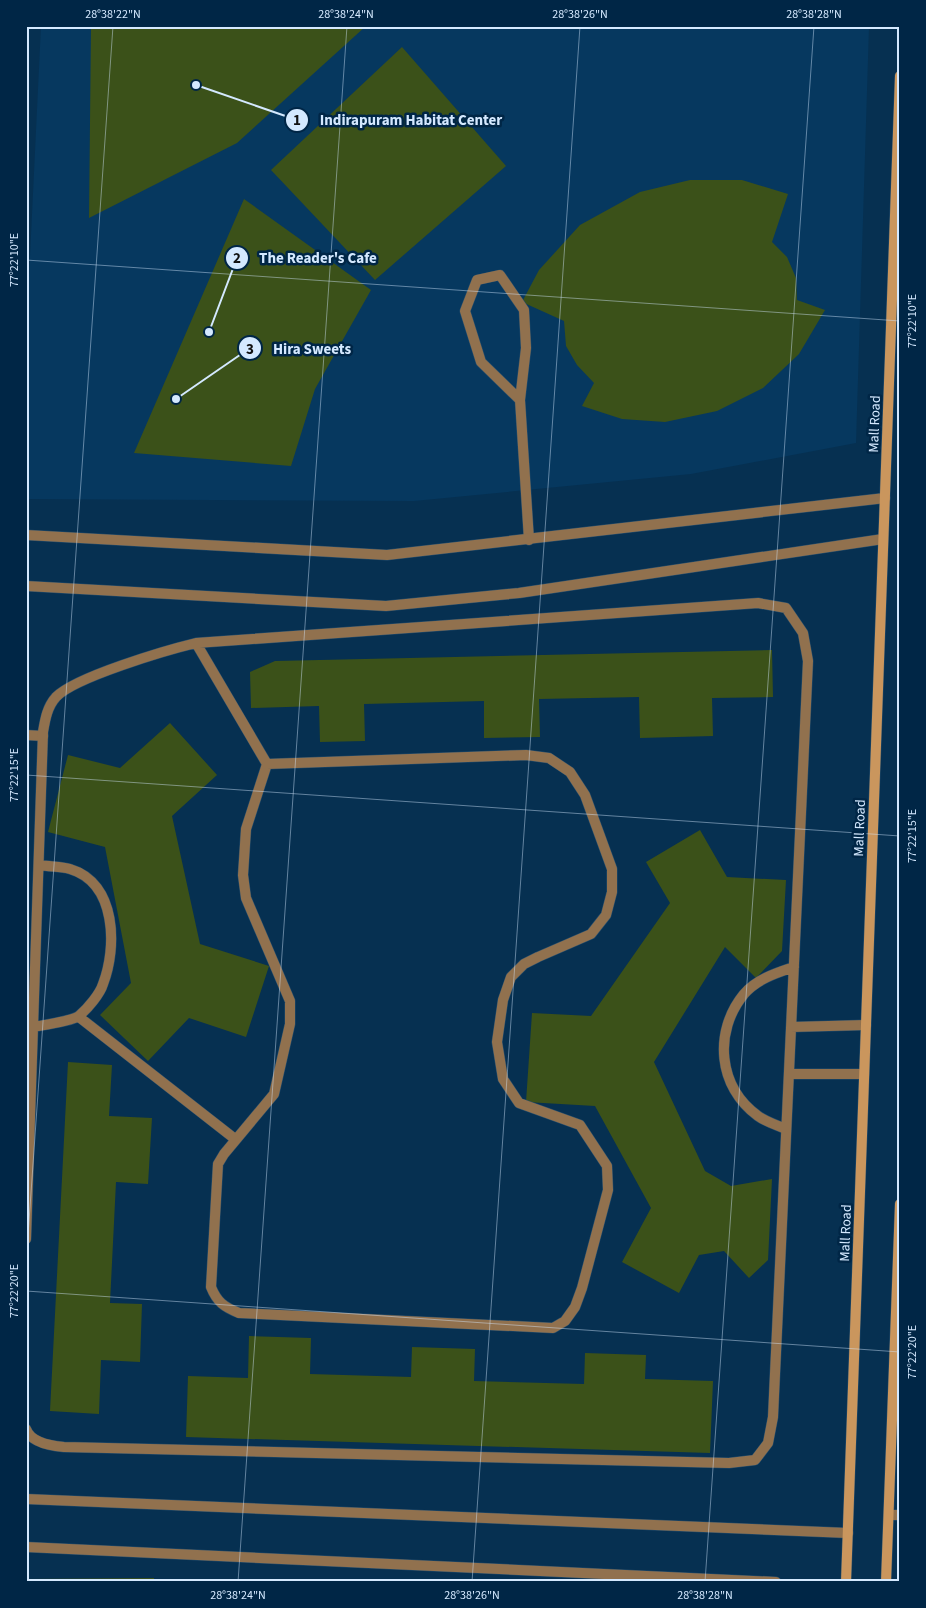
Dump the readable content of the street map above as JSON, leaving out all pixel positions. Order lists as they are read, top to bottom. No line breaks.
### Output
{"streets":{"street":["Mall Road"]},"places":["Indirapuram Habitat Center","The Reader's Cafe","Hira Sweets"],"coordinates":["28°38'22\"N","28°38'24\"N","28°38'26\"N","28°38'28\"N","77°22'10\"E","77°22'15\"E","77°22'20\"E"]}
